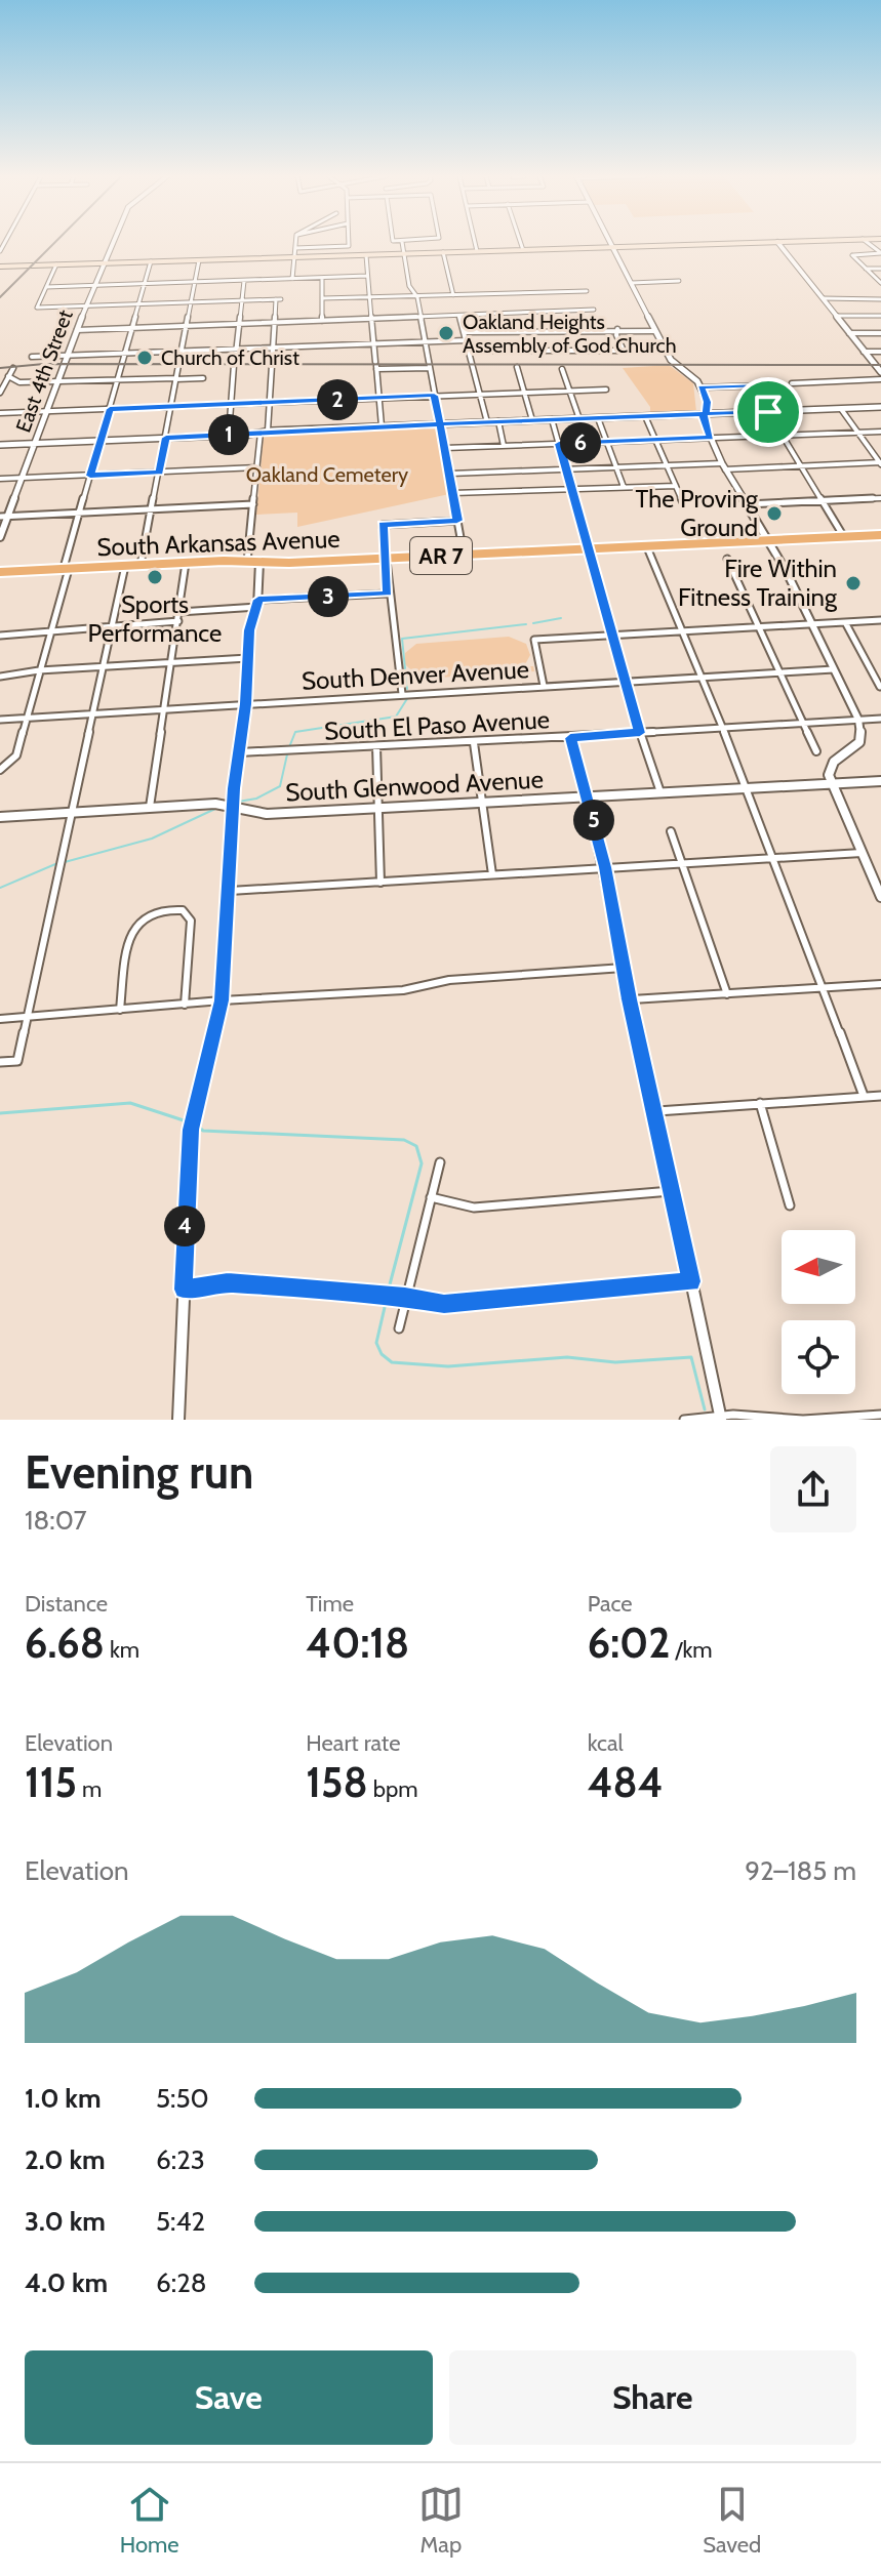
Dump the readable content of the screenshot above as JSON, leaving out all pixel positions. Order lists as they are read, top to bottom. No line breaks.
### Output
{"streets":{"highway":["South Arkansas Avenue","AR 7"],"street":["East 4th Street","South Denver Avenue","South El Paso Avenue","South Glenwood Avenue"]},"parks":["Oakland Cemetery"],"places":["Oakland Heights Assembly of God Church","Church of Christ","The Proving Ground","Sports Performance","Fire Within Fitness Training"],"north":"left","page":{"pins":["2","1","6","3","5","4"],"heading":["Evening run","18:07"],"stats":[["Distance","6.68 km"],["Time","40:18"],["Pace","6:02 /km"],["Elevation","115 m"],["Heart rate","158 bpm"],["kcal","484"]],"chart":["Elevation","92–185 m"],"list":[{"name":"1.0 km","note":"5:50"},{"name":"2.0 km","note":"6:23"},{"name":"3.0 km","note":"5:42"},{"name":"4.0 km","note":"6:28"}],"buttons":["Save","Share"],"tabs":["Home","Map","Saved"]}}
